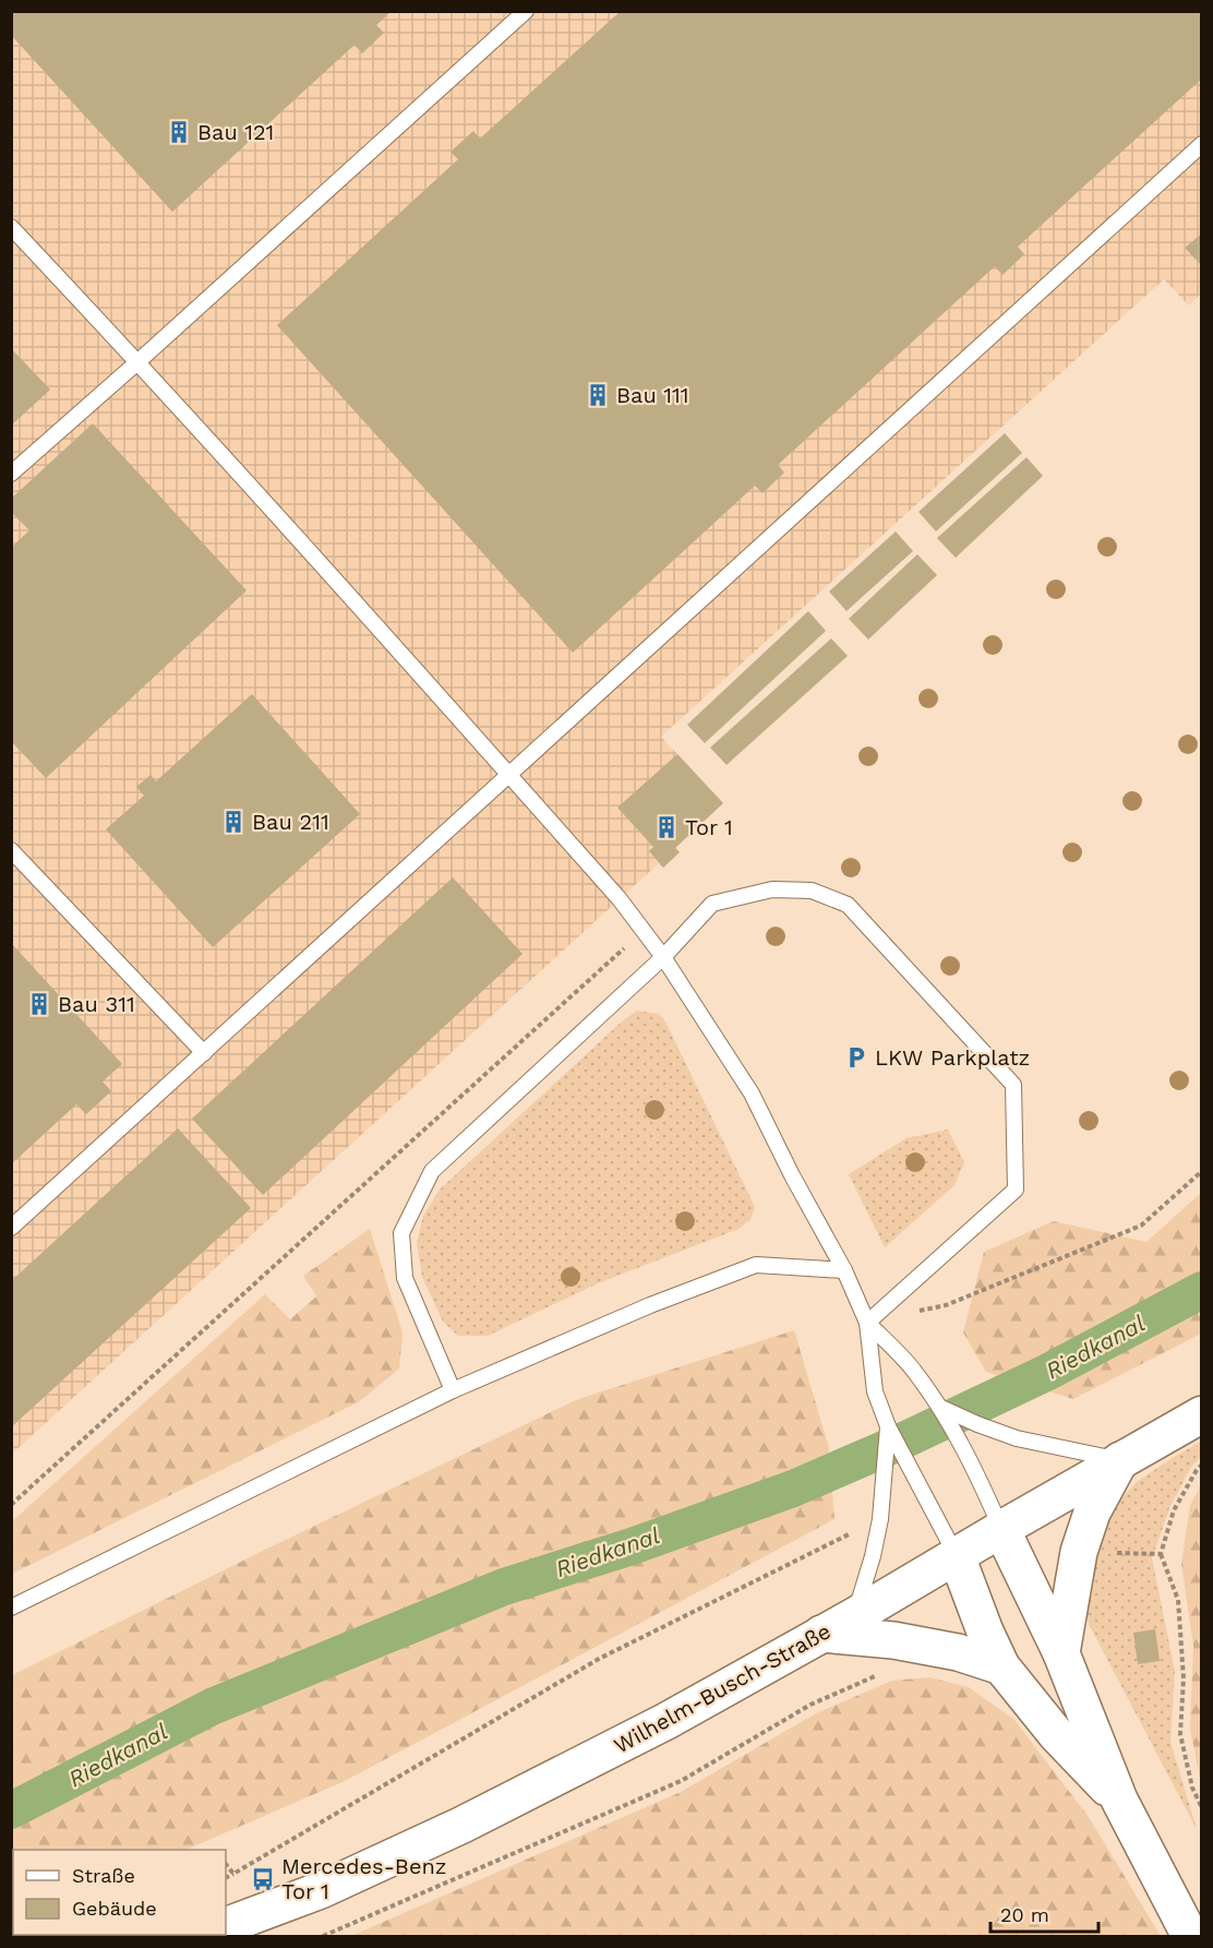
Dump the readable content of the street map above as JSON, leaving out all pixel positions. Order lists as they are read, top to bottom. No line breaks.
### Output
{"streets":{"main road":["Wilhelm-Busch-Straße"]},"water":["Riedkanal"],"places":{"building":["Bau 121","Bau 111","Bau 211","Tor 1","Bau 311"],"parking":["LKW Parkplatz"],"bus stop":["Mercedes-Benz Tor 1"]},"legend":["Straße","Gebäude"],"scale_bar":"20 m"}
